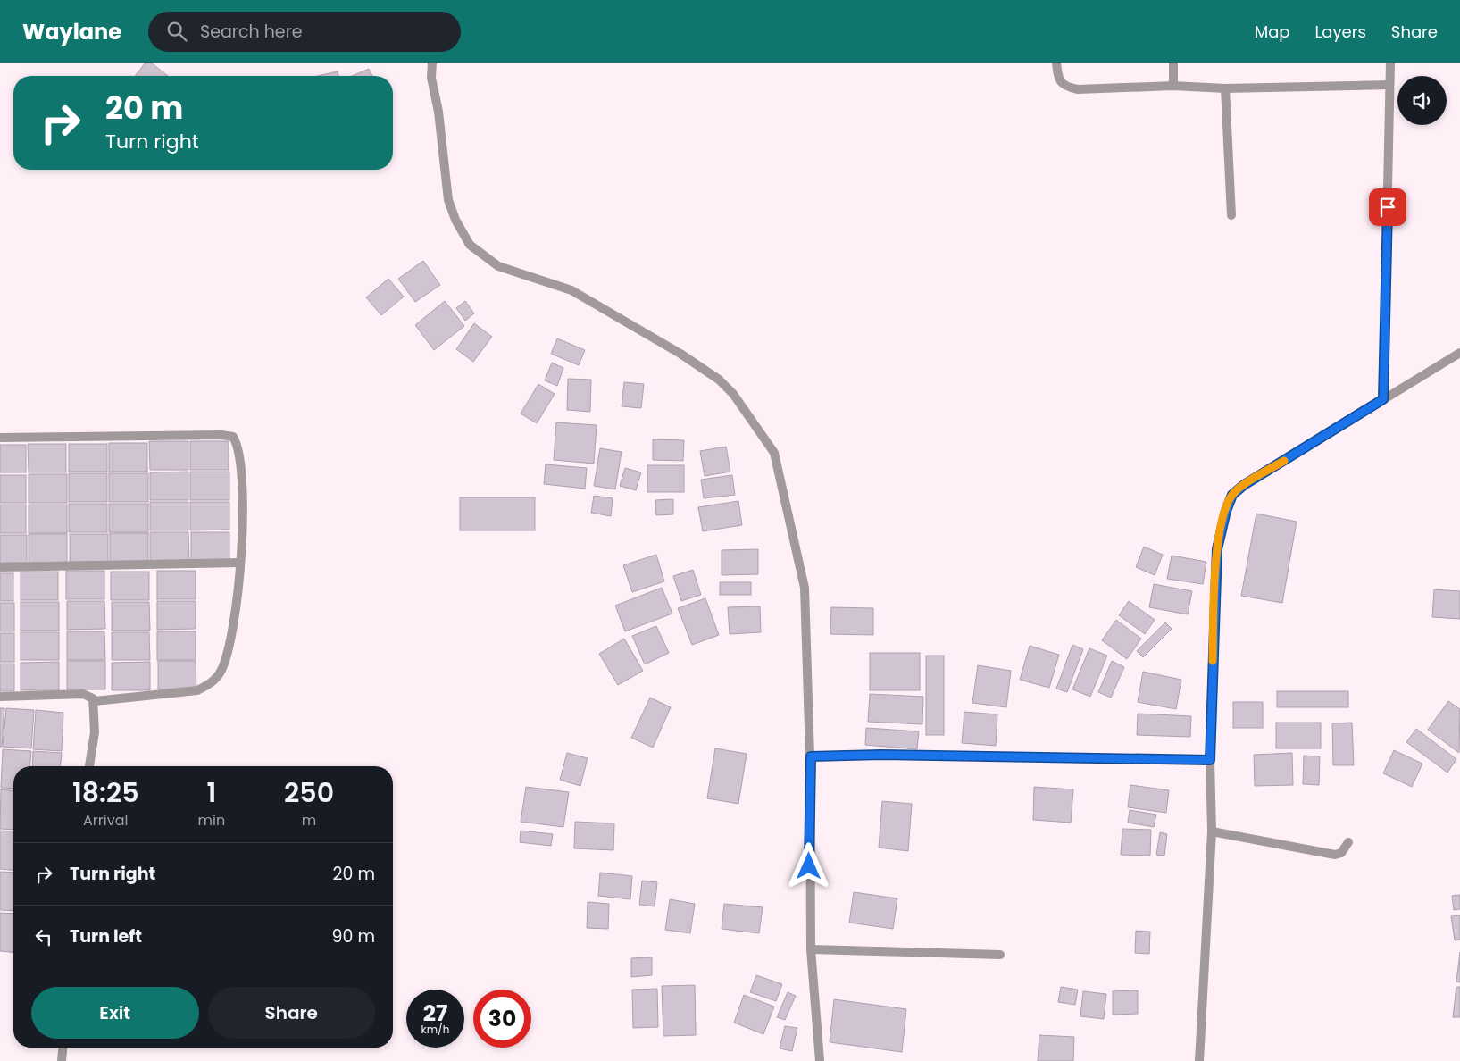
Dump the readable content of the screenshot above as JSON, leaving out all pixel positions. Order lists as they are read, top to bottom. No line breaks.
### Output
{"page":{"header":"Waylane","search":"Search here","nav":["Map","Layers","Share"],"turn":["20 m","Turn right"],"eta":["18:25","Arrival","1","min","250","m"],"list":[{"name":"Turn right","value":"20 m"},{"name":"Turn left","value":"90 m"}],"buttons":["Exit","Share"],"speed":"27 km/h","limit":"30"}}
